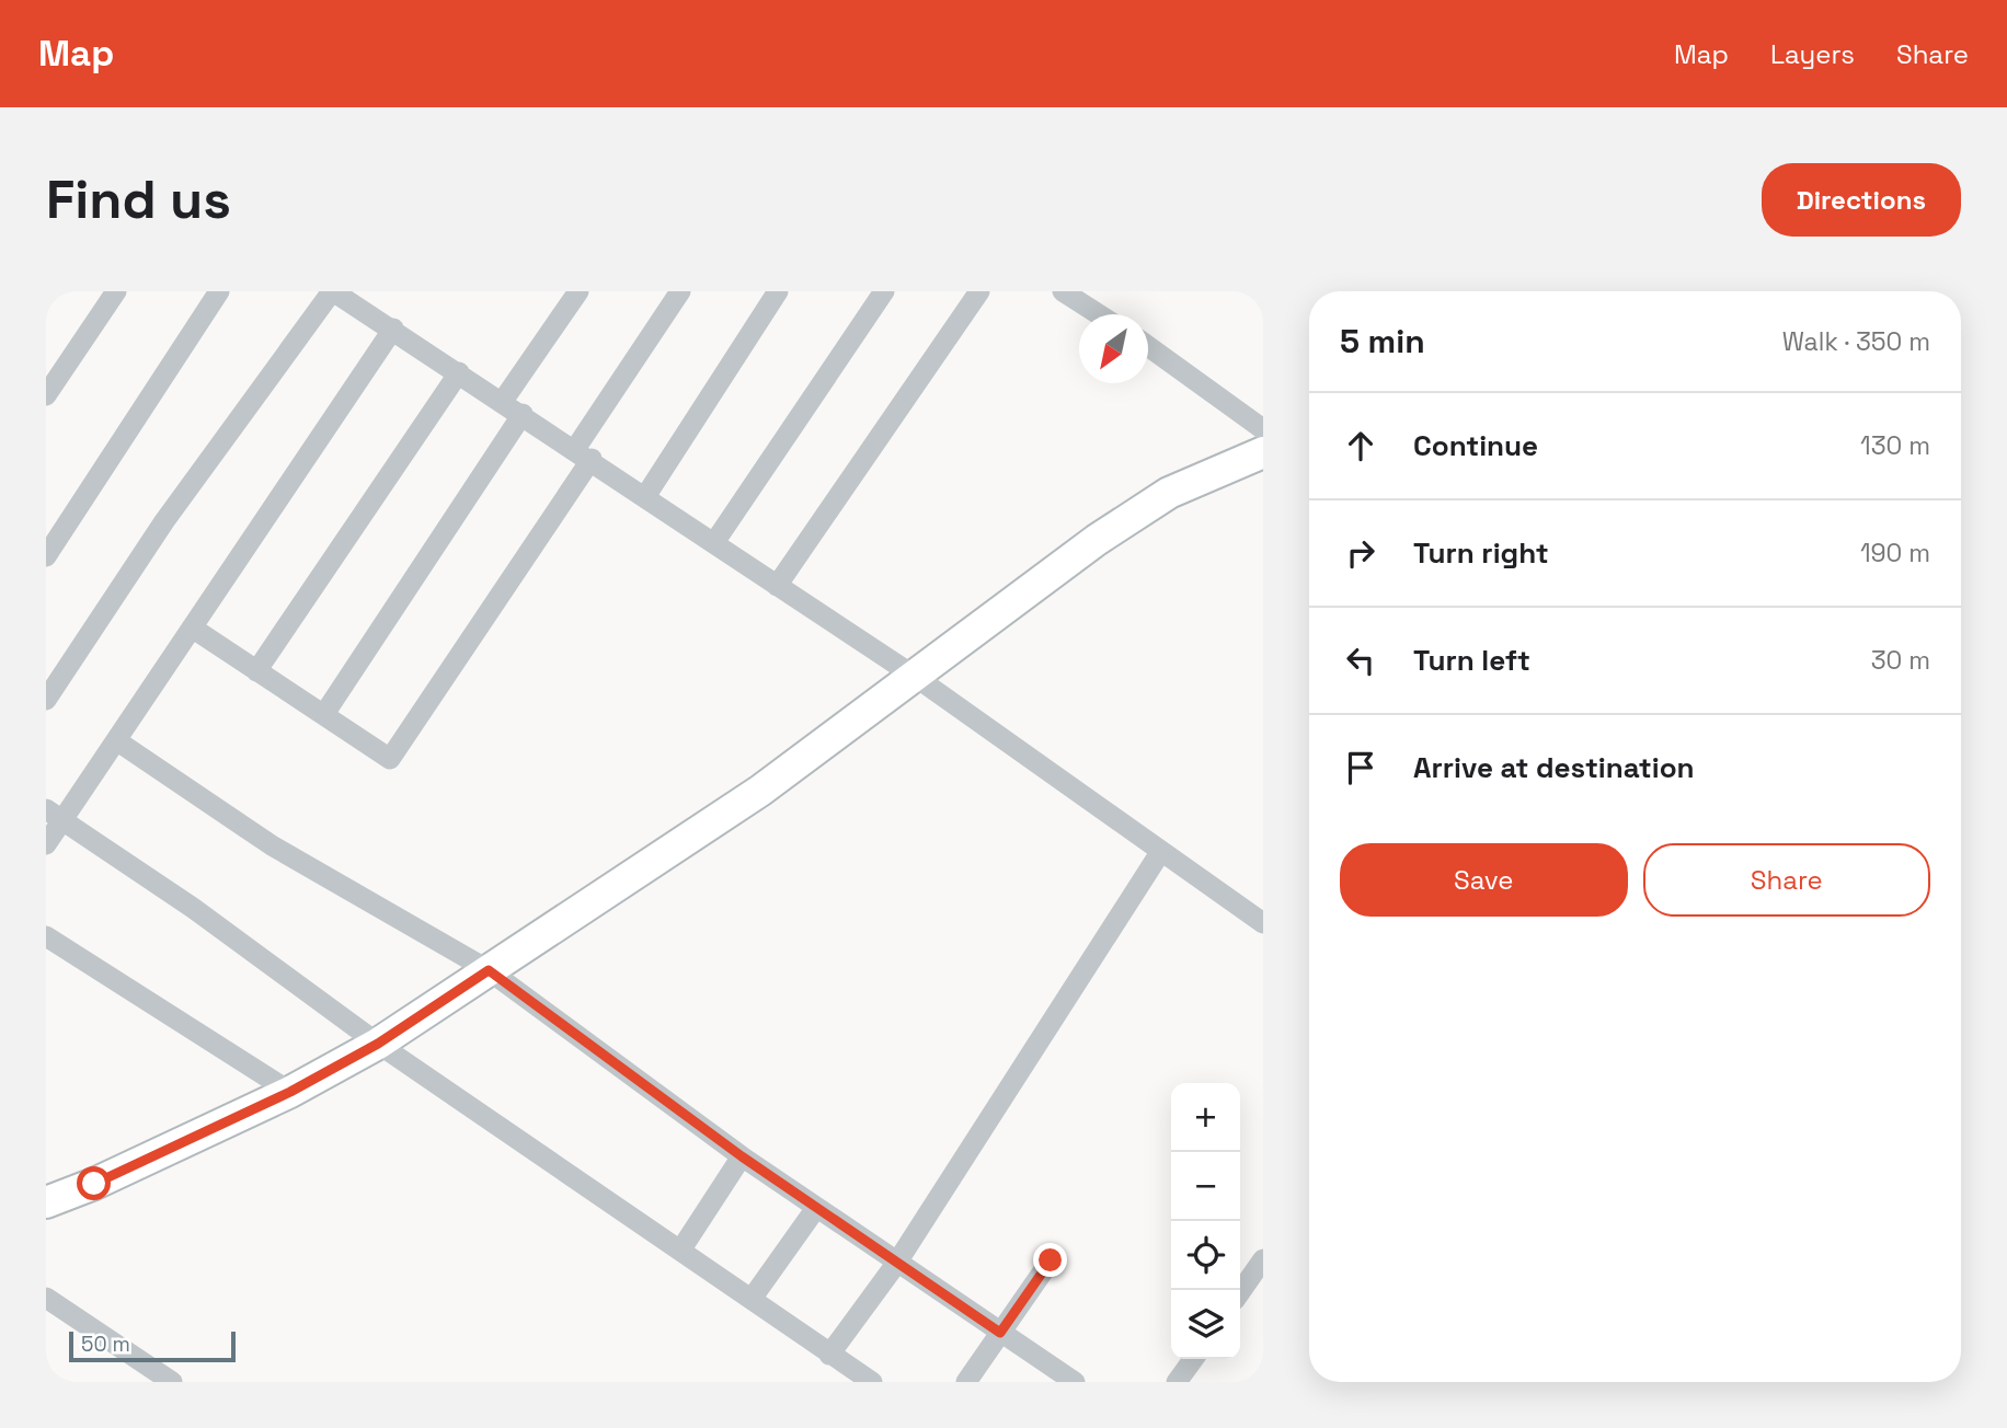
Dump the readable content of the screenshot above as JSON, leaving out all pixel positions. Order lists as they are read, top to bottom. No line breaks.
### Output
{"scale_bar":"50 m","north":"bottom left","page":{"header":"Map","nav":["Map","Layers","Share"],"buttons":["Directions",["Save","Share"]],"title":"Find us","heading":["5 min","Walk · 350 m"],"list":[["Continue","130 m"],["Turn right","190 m"],["Turn left","30 m"],"Arrive at destination"],"map_buttons":["+","−"],"scale":"50 m"}}
